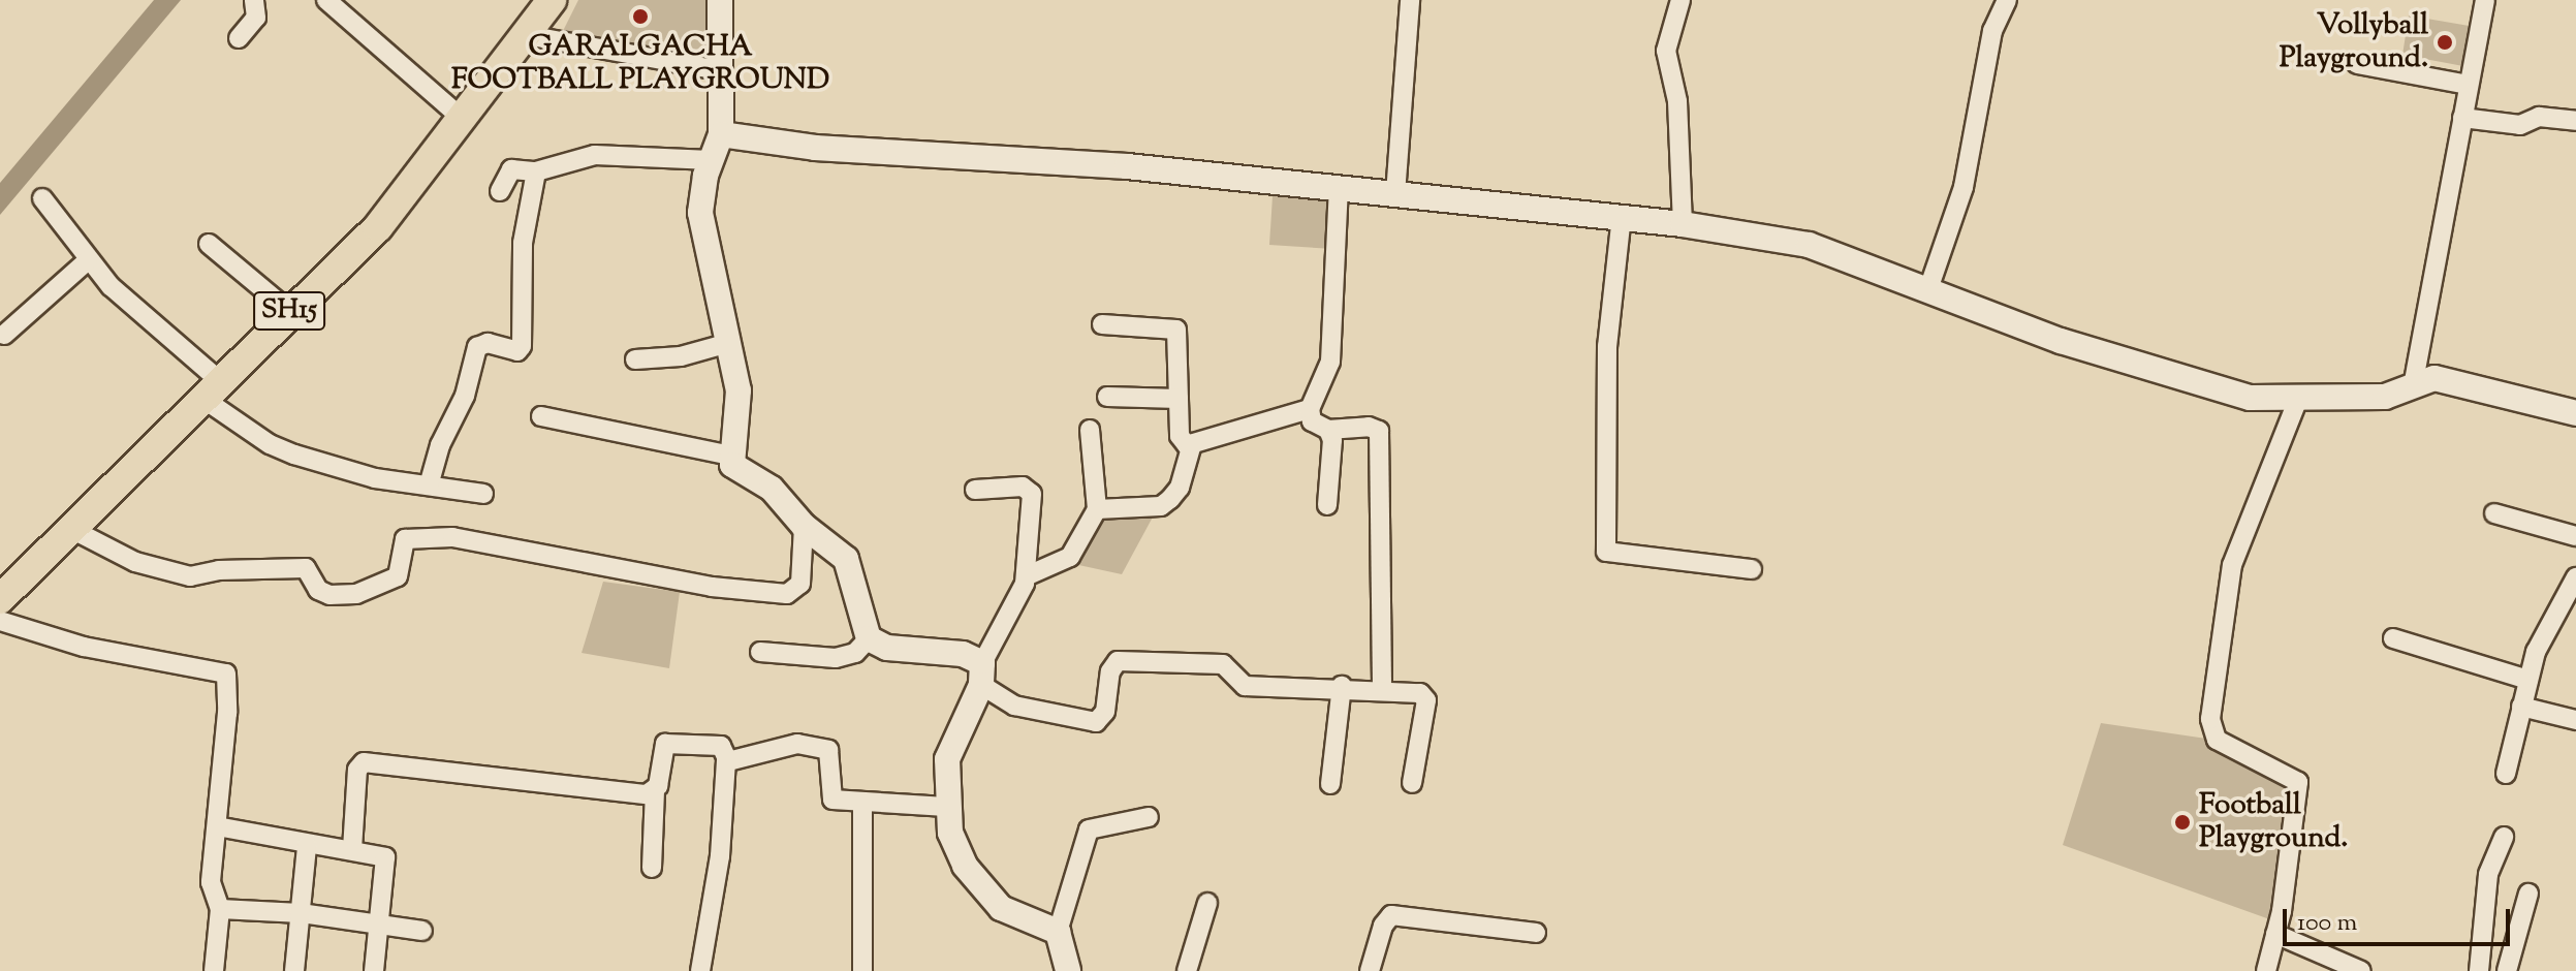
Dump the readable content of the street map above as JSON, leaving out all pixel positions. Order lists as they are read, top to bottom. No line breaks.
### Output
{"streets":{"main road":["SH15"]},"places":["GARALGACHA FOOTBALL PLAYGROUND","Vollyball Playground.","Football Playground."],"scale_bar":"100 m"}
